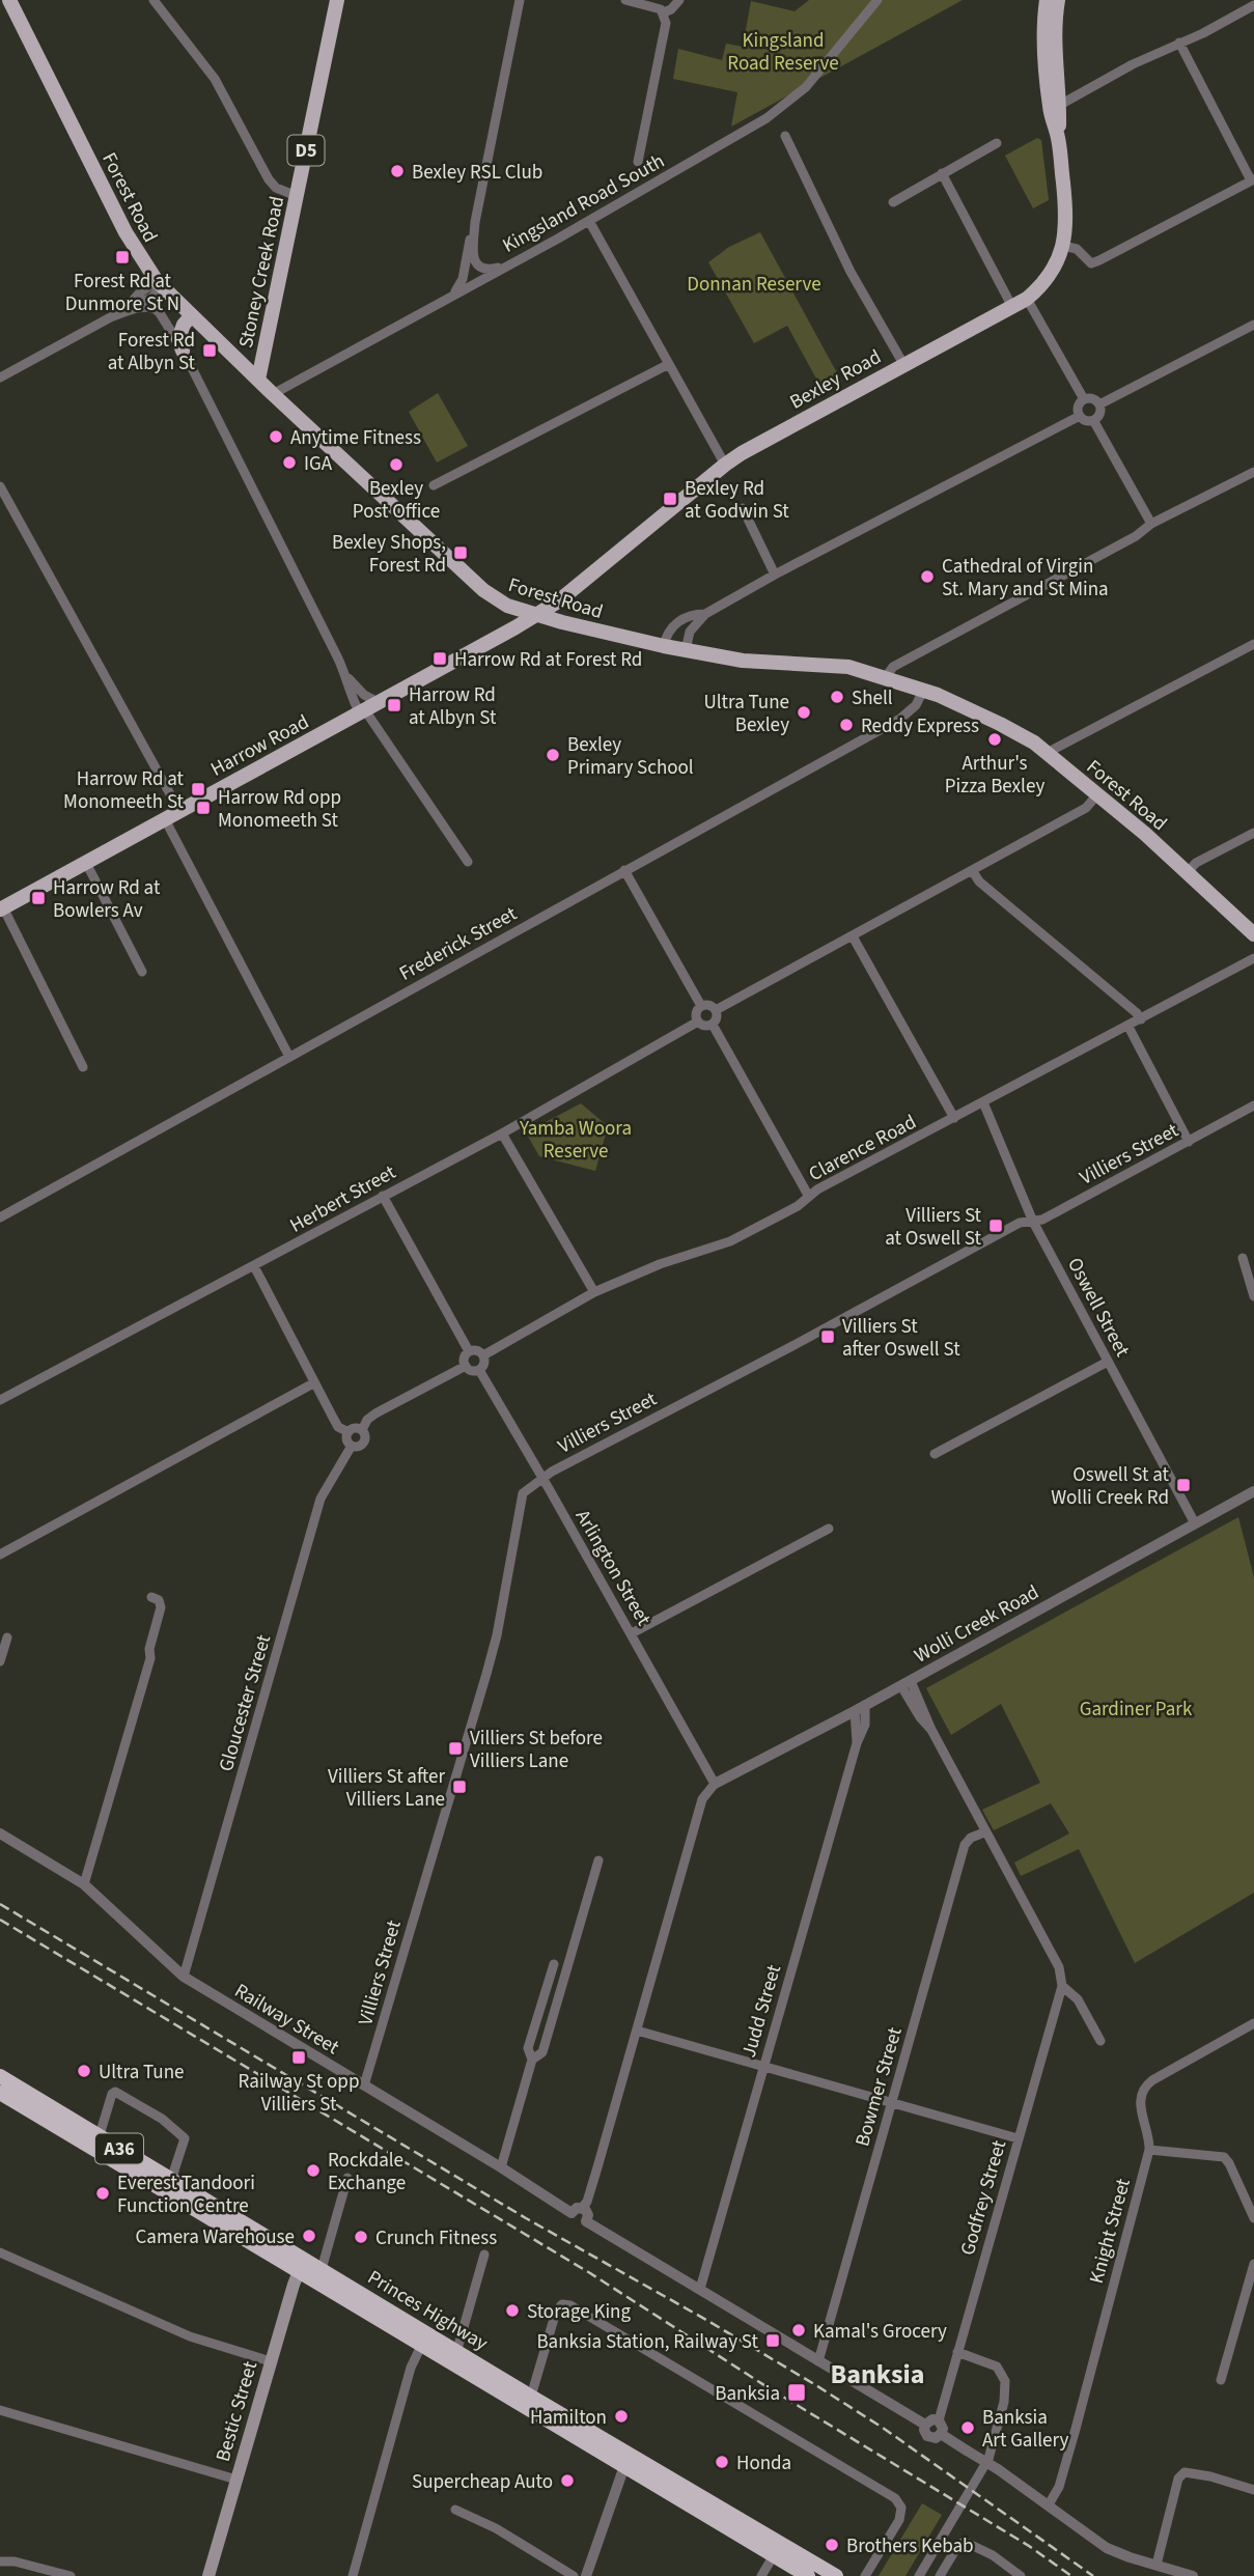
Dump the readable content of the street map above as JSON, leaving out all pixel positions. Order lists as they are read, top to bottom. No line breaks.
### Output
{"streets":{"highway":["A36","Princes Highway"],"main road":["D5","Forest Road","Stoney Creek Road","Bexley Road","Harrow Road","Bestic Street"],"street":["Kingsland Road South","Frederick Street","Clarence Road","Villiers Street","Herbert Street","Oswell Street","Arlington Street","Wolli Creek Road","Gloucester Street","Judd Street","Railway Street","Bowmer Street","Godfrey Street","Knight Street"]},"crossings":[["Forest Road","Kingsland Road South"],["Forest Road","Stoney Creek Road"],["Forest Road","Bexley Road"],["Forest Road","Harrow Road"],["Forest Road","Frederick Street"],["Bexley Road","Harrow Road"],["Clarence Road","Oswell Street"],["Clarence Road","Arlington Street"],["Villiers Street","Oswell Street"],["Villiers Street","Arlington Street"],["Villiers Street","Railway Street"],["Oswell Street","Wolli Creek Road"],["Arlington Street","Wolli Creek Road"],["Wolli Creek Road","Judd Street"],["Gloucester Street","Railway Street"],["Judd Street","Railway Street"],["Princes Highway","Bestic Street"]],"districts":["Banksia"],"parks":["Kingsland Road Reserve","Donnan Reserve","Yamba Woora Reserve","Gardiner Park"],"places":{"other":["Bexley RSL Club","Anytime Fitness","IGA","Bexley Post Office","Cathedral of Virgin St. Mary and St Mina","Shell","Ultra Tune Bexley","Reddy Express","Arthur's Pizza Bexley","Bexley Primary School","Ultra Tune","Rockdale Exchange","Everest Tandoori Function Centre","Camera Warehouse","Crunch Fitness","Storage King","Kamal's Grocery","Hamilton","Banksia Art Gallery","Honda","Supercheap Auto","Brothers Kebab"],"transit":["Forest Rd at Dunmore St N","Forest Rd at Albyn St","Bexley Rd at Godwin St","Bexley Shops, Forest Rd","Harrow Rd at Forest Rd","Harrow Rd at Albyn St","Harrow Rd at Monomeeth St","Harrow Rd opp Monomeeth St","Harrow Rd at Bowlers Av","Villiers St at Oswell St","Villiers St after Oswell St","Oswell St at Wolli Creek Rd","Villiers St before Villiers Lane","Villiers St after Villiers Lane","Railway St opp Villiers St","Banksia Station, Railway St","Banksia"]}}
